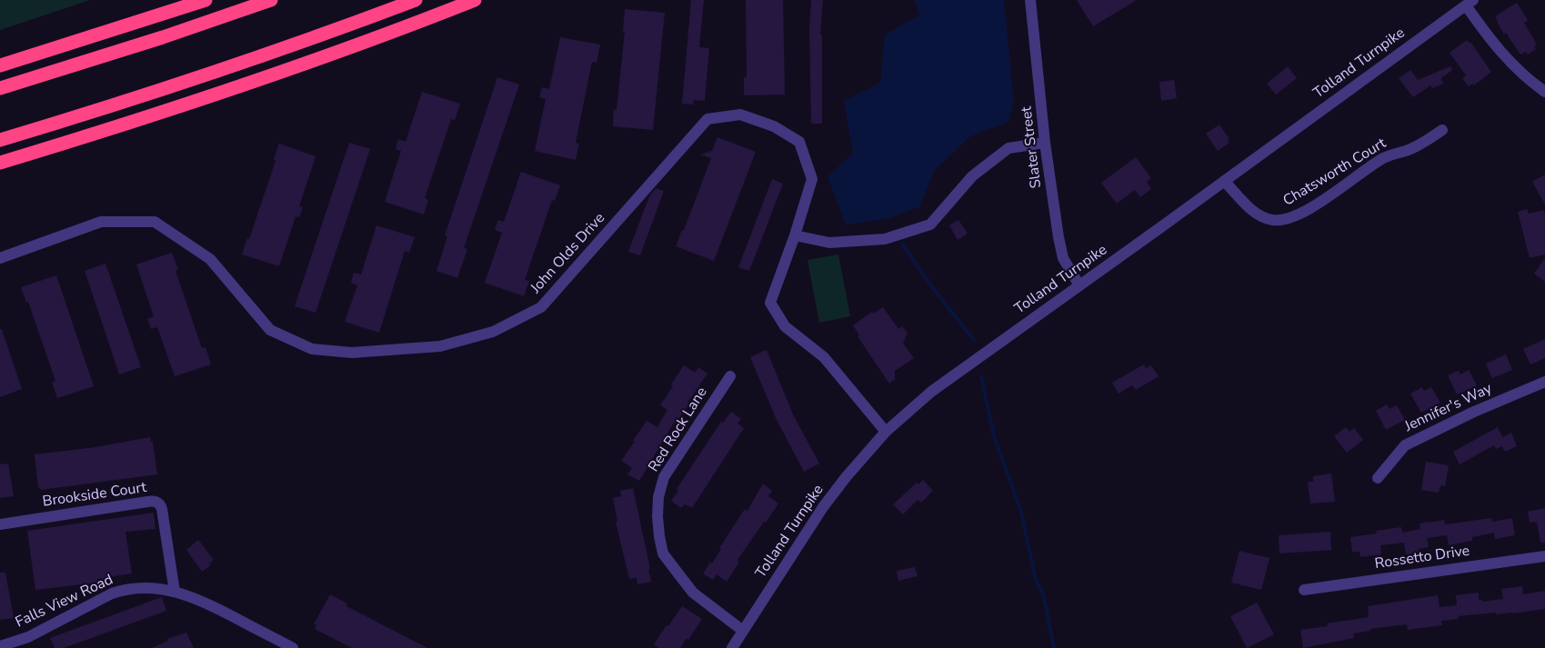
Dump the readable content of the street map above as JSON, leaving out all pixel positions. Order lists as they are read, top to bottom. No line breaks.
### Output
{"streets":{"street":["Tolland Turnpike","Slater Street","Chatsworth Court","John Olds Drive","Jennifer's Way","Red Rock Lane","Brookside Court","Rossetto Drive","Falls View Road"]},"crossings":[["Tolland Turnpike","Slater Street"],["Tolland Turnpike","Chatsworth Court"],["Tolland Turnpike","John Olds Drive"],["Tolland Turnpike","Red Rock Lane"],["Brookside Court","Falls View Road"]]}
